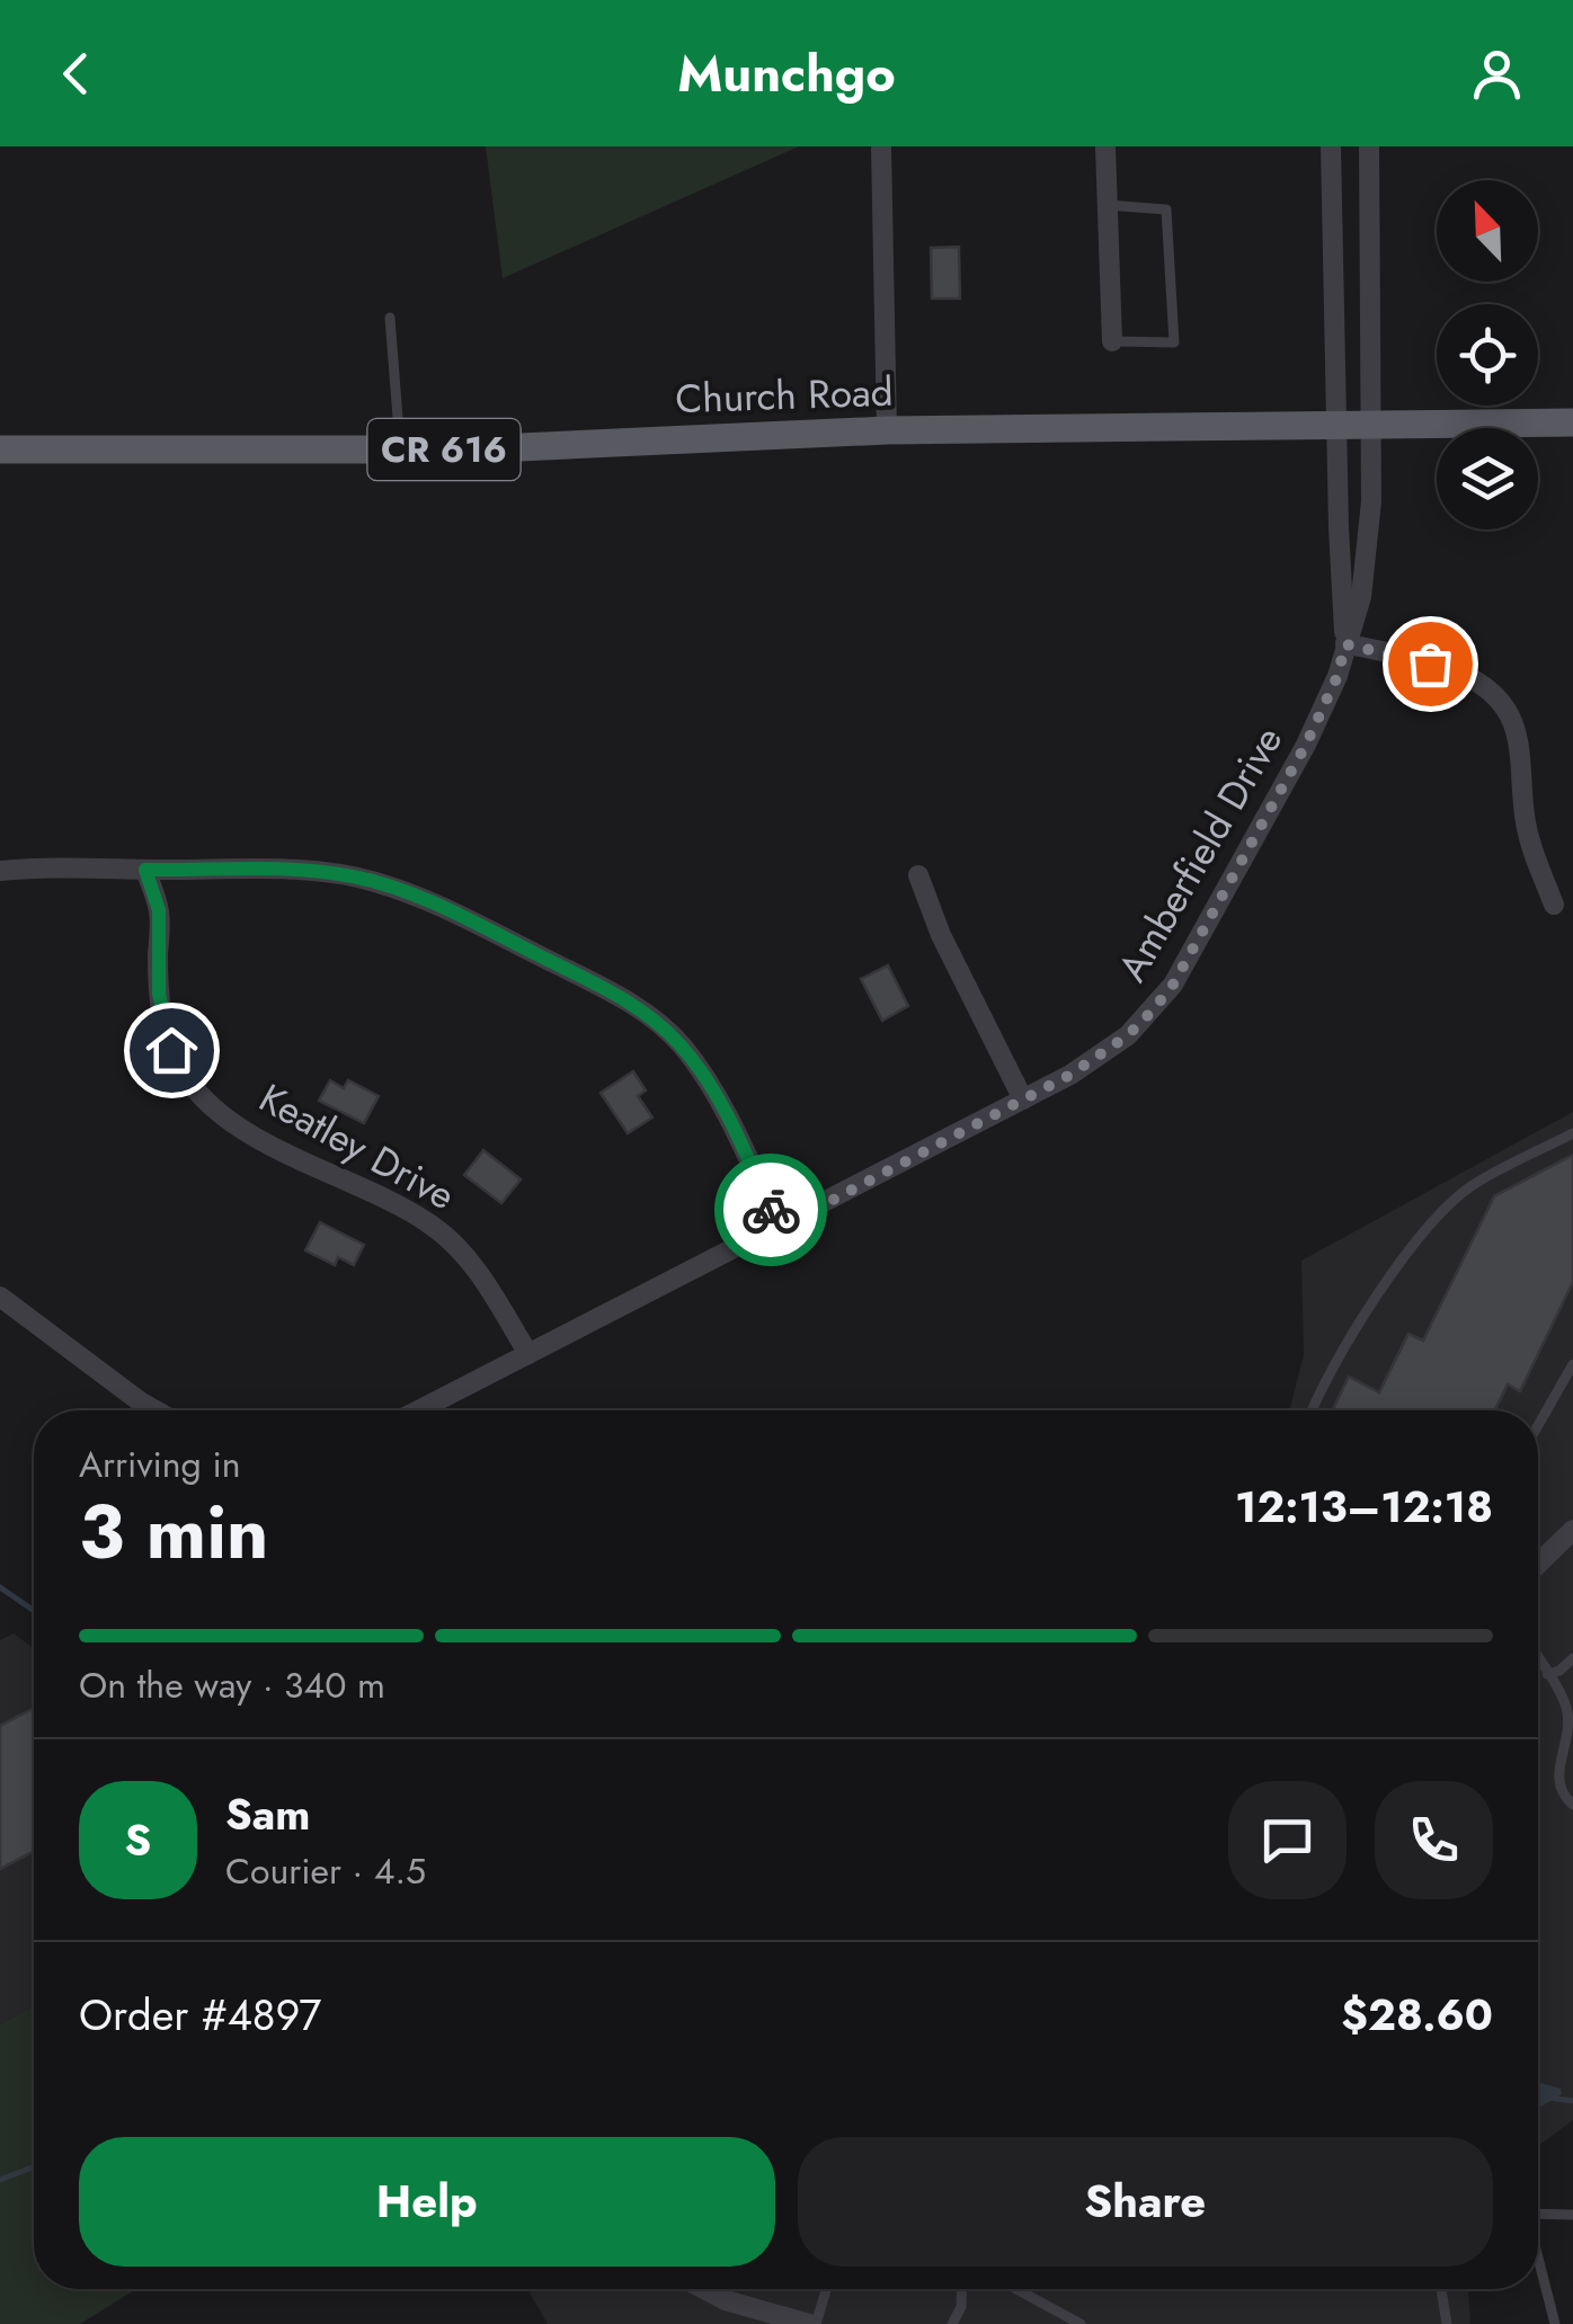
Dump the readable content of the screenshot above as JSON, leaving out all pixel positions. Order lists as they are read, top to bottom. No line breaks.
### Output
{"streets":{"main road":["Church Road","CR 616"],"street":["Amberfield Drive","Keatley Drive"]},"crossings":[["Church Road","Amberfield Drive"],["Amberfield Drive","Keatley Drive"]],"north":"top left","page":{"header":"Munchgo","heading":["3 min","Arriving in","12:13–12:18"],"panel":["Sam","Courier · 4.5","Order #4897","$28.60"],"bar":"On the way · 340 m","round":"S","buttons":["Help","Share"]}}
